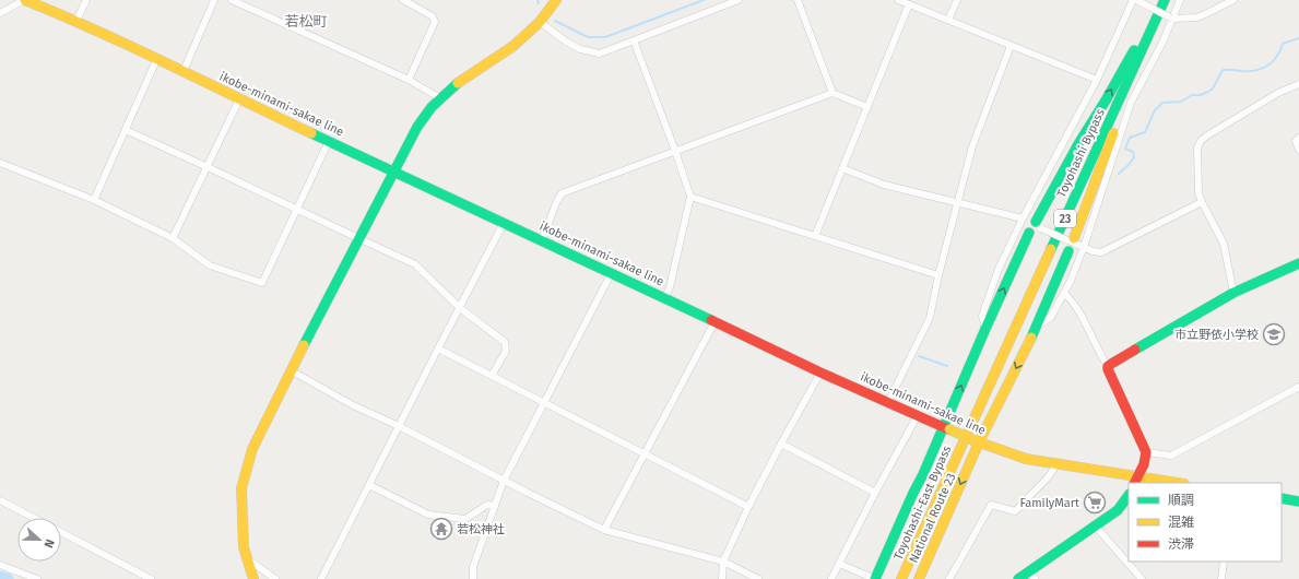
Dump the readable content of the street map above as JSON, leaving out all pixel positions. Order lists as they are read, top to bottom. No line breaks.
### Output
{"streets":{"main road":["ikobe-minami-sakae line","Toyohashi Bypass","23","Toyohashi-East Bypass","National Route 23"]},"crossings":[["ikobe-minami-sakae line","Toyohashi Bypass"],["ikobe-minami-sakae line","23"],["ikobe-minami-sakae line","Toyohashi-East Bypass"],["ikobe-minami-sakae line","National Route 23"],["Toyohashi Bypass","23"],["Toyohashi Bypass","Toyohashi-East Bypass"],["Toyohashi Bypass","National Route 23"],["23","Toyohashi-East Bypass"],["23","National Route 23"],["Toyohashi-East Bypass","National Route 23"]],"districts":["若松町"],"places":{"school or university":["市立野依小学校"],"supermarket":["FamilyMart"],"temple":["若松神社"]},"legend":["順調","混雑","渋滞"],"north":"right"}
